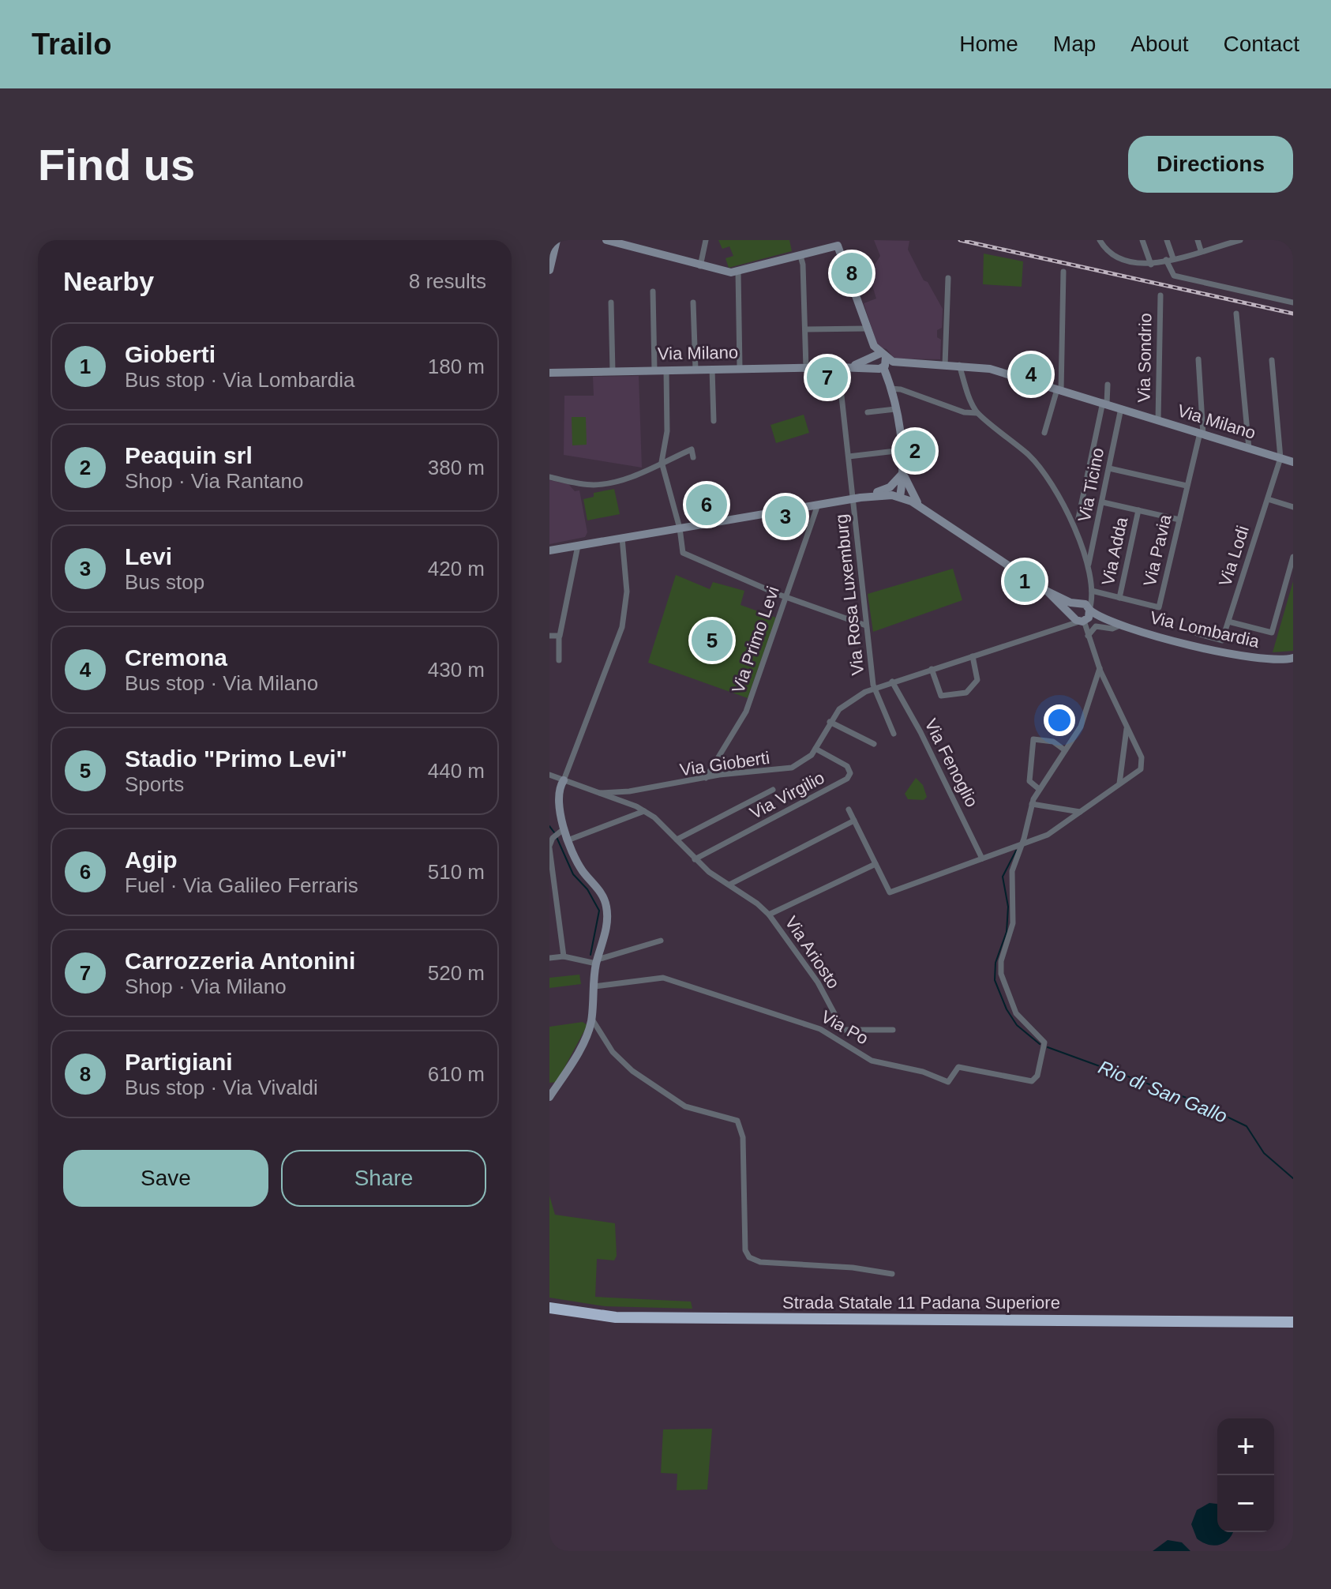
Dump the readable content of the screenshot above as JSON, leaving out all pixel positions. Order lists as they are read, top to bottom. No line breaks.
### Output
{"streets":{"highway":["Strada Statale 11 Padana Superiore"],"street":["Via Milano","Via Sondrio","Via Ticino","Via Pavia","Via Adda","Via Lodi","Via Rosa Luxemburg","Via Lombardia","Via Primo Levi","Via Fenoglio","Via Gioberti","Via Virgilio","Via Ariosto","Via Po"]},"crossings":[["Via Milano","Via Sondrio"],["Via Milano","Via Ticino"],["Via Milano","Via Pavia"],["Via Milano","Via Lodi"],["Via Milano","Via Rosa Luxemburg"],["Via Ticino","Via Adda"],["Via Pavia","Via Adda"],["Via Rosa Luxemburg","Via Gioberti"],["Via Lombardia","Via Gioberti"],["Via Primo Levi","Via Gioberti"],["Via Fenoglio","Via Gioberti"],["Via Gioberti","Via Virgilio"]],"water":["Rio di San Gallo"],"page":{"header":"Trailo","nav":["Home","Map","About","Contact"],"buttons":["Directions",["Save","Share"]],"title":"Find us","heading":["Nearby","8 results"],"pins":["8","4","7","2","6","3","1","5"],"list":[{"mark":"1","name":"Gioberti","note":"Bus stop · Via Lombardia","value":"180 m"},{"mark":"2","name":"Peaquin srl","note":"Shop · Via Rantano","value":"380 m"},{"mark":"3","name":"Levi","note":"Bus stop","value":"420 m"},{"mark":"4","name":"Cremona","note":"Bus stop · Via Milano","value":"430 m"},{"mark":"5","name":"Stadio \"Primo Levi\"","note":"Sports","value":"440 m"},{"mark":"6","name":"Agip","note":"Fuel · Via Galileo Ferraris","value":"510 m"},{"mark":"7","name":"Carrozzeria Antonini","note":"Shop · Via Milano","value":"520 m"},{"mark":"8","name":"Partigiani","note":"Bus stop · Via Vivaldi","value":"610 m"}],"map_buttons":["+","−"]}}
